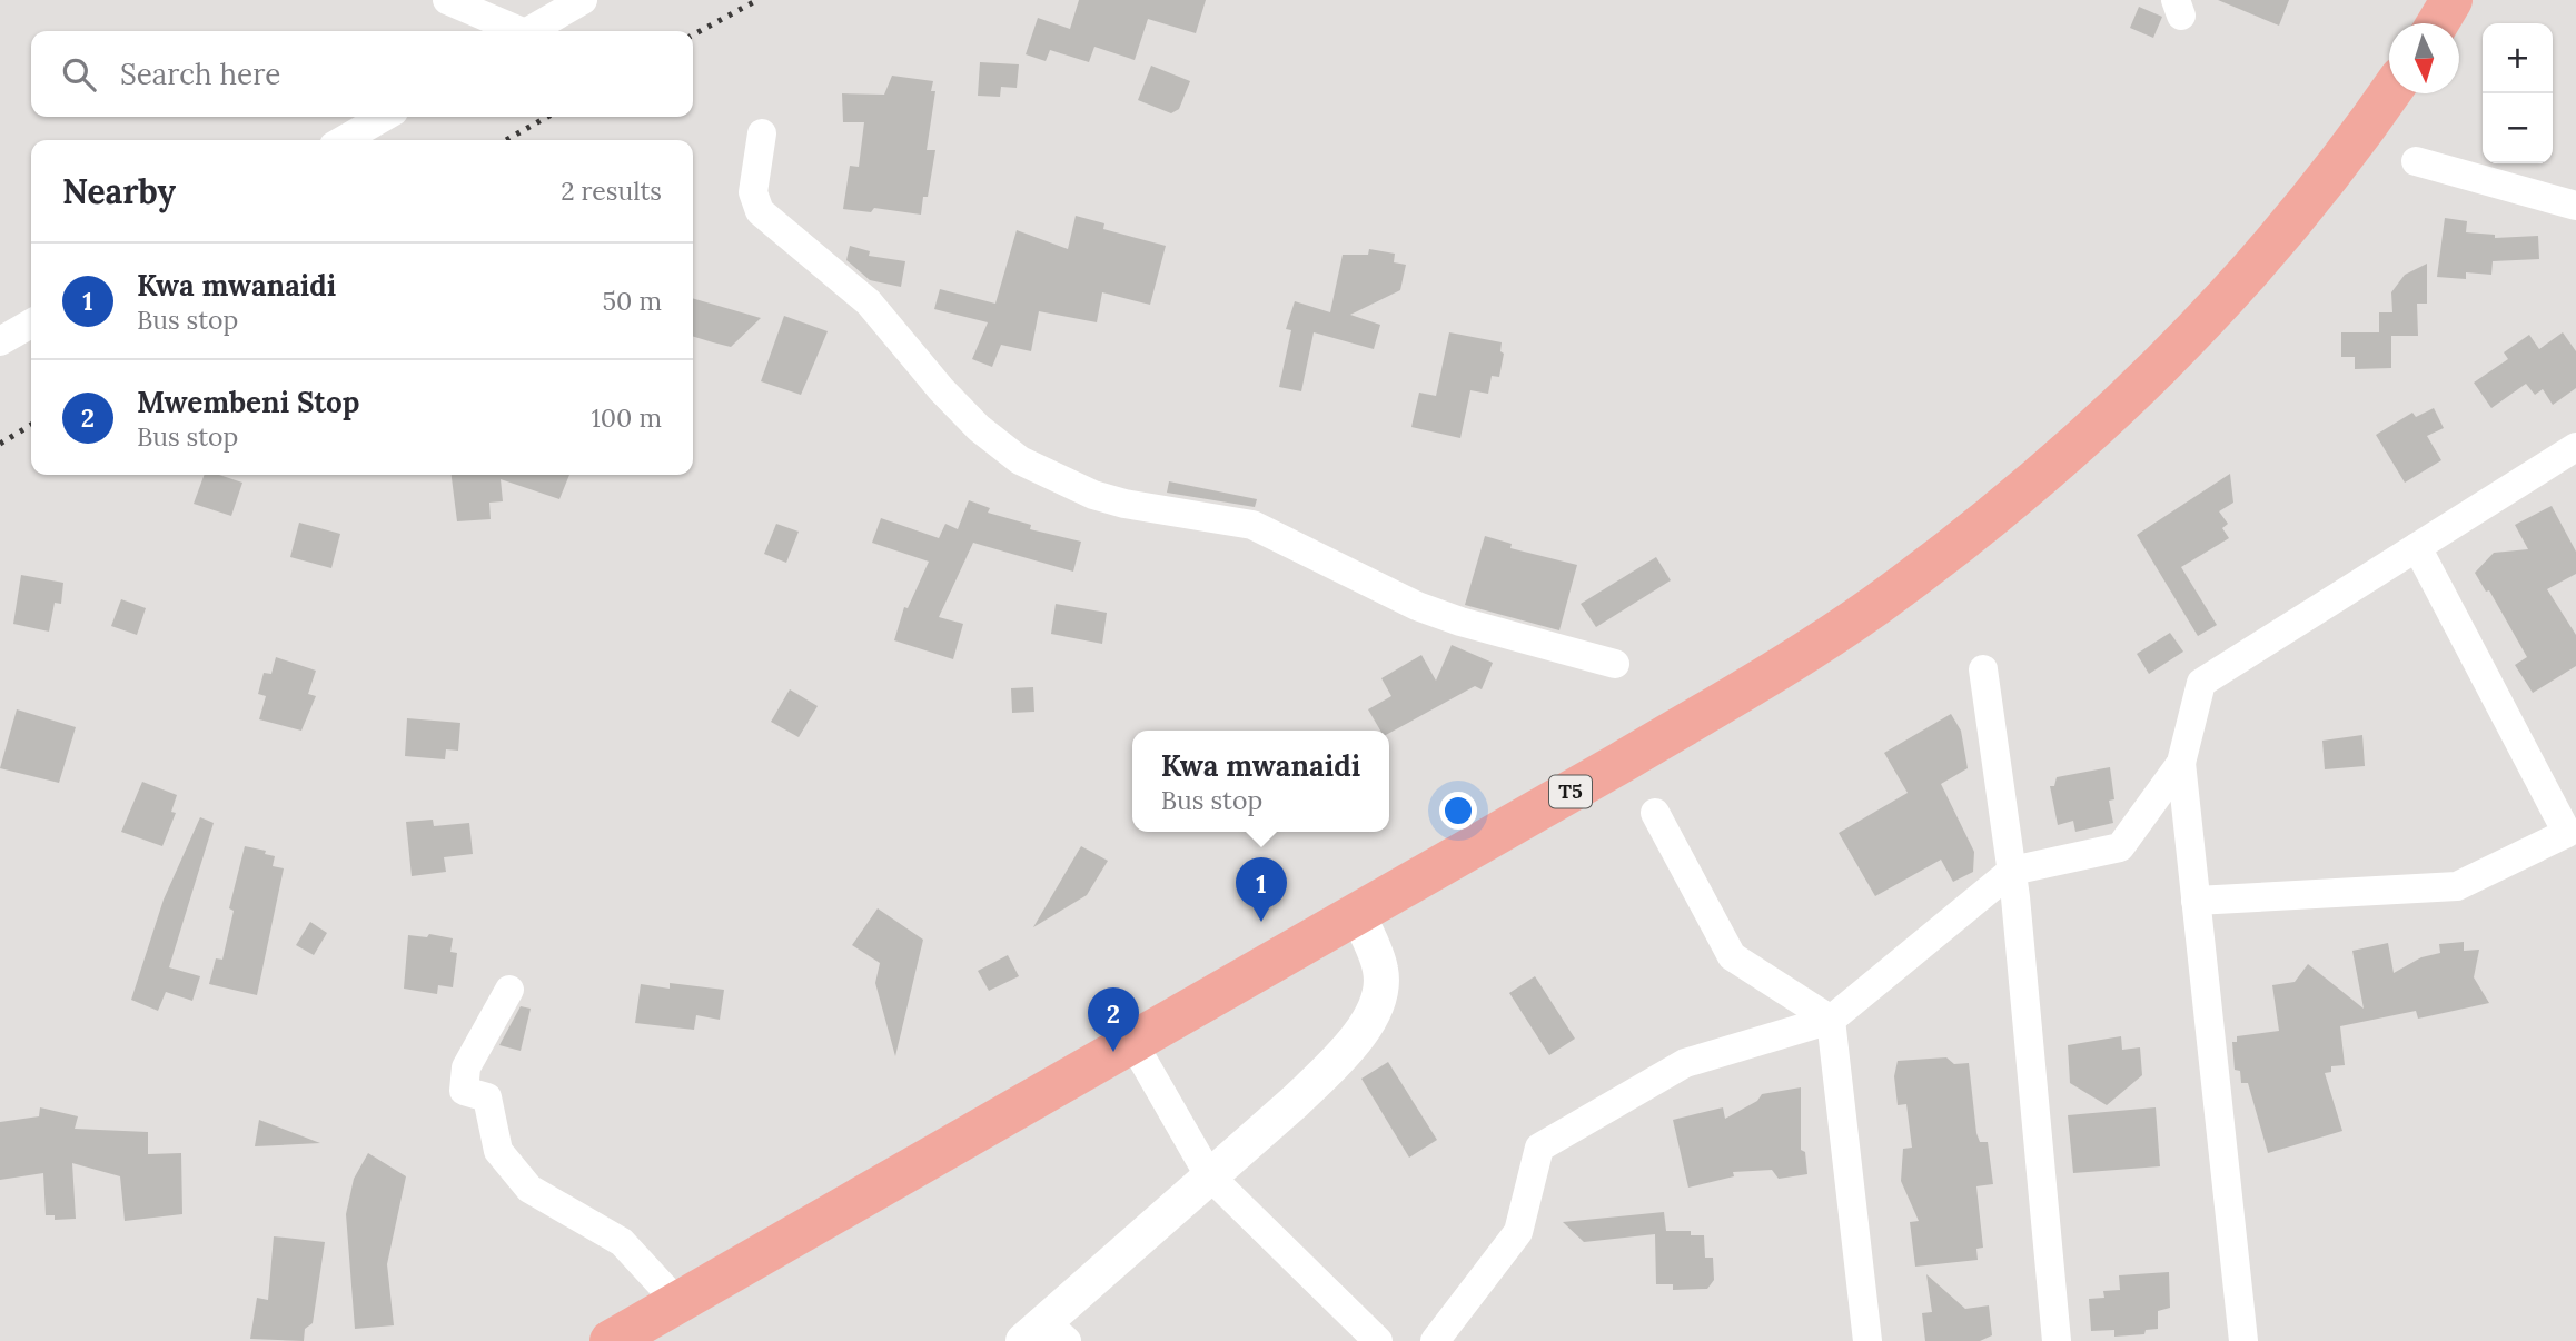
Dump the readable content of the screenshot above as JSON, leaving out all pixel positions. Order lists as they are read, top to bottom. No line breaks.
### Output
{"streets":{"highway":["T5"]},"north":"bottom","page":{"map_buttons":["+","−"],"search":"Search here","heading":["Nearby","2 results"],"list":[{"mark":"1","name":"Kwa mwanaidi","note":"Bus stop","value":"50 m"},{"mark":"2","name":"Mwembeni Stop","note":"Bus stop","value":"100 m"}],"popup":["Kwa mwanaidi","Bus stop"],"pins":["1","2"]}}
